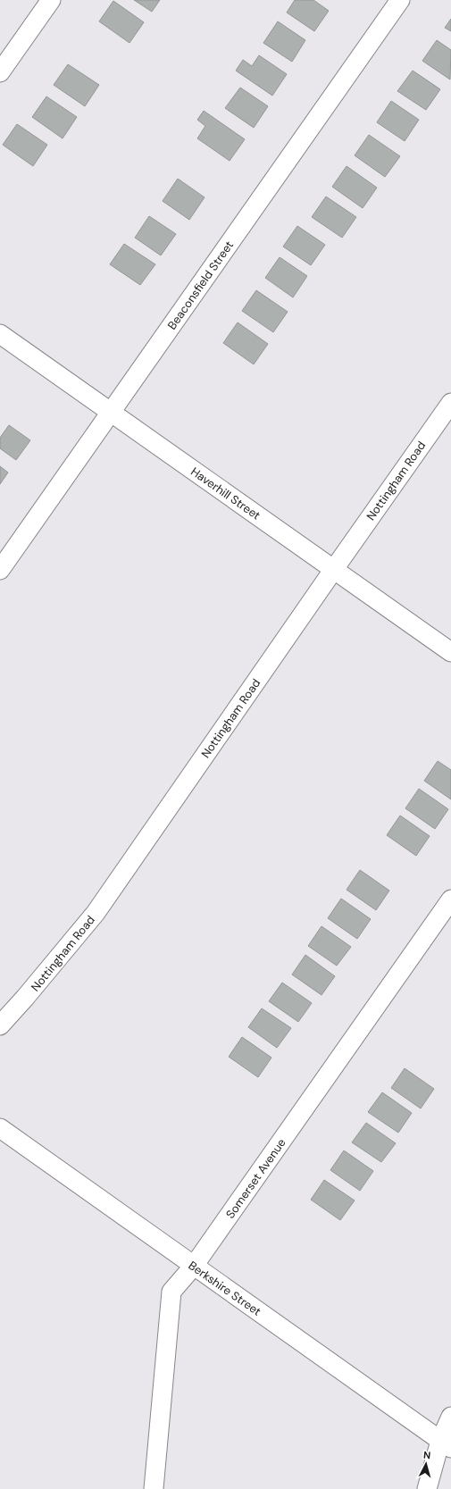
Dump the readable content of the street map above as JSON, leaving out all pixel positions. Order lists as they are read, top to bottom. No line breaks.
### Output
{"streets":{"street":["Beaconsfield Street","Nottingham Road","Haverhill Street","Somerset Avenue","Berkshire Street"]},"crossings":[["Beaconsfield Street","Haverhill Street"],["Nottingham Road","Haverhill Street"],["Somerset Avenue","Berkshire Street"]],"north":"top"}
